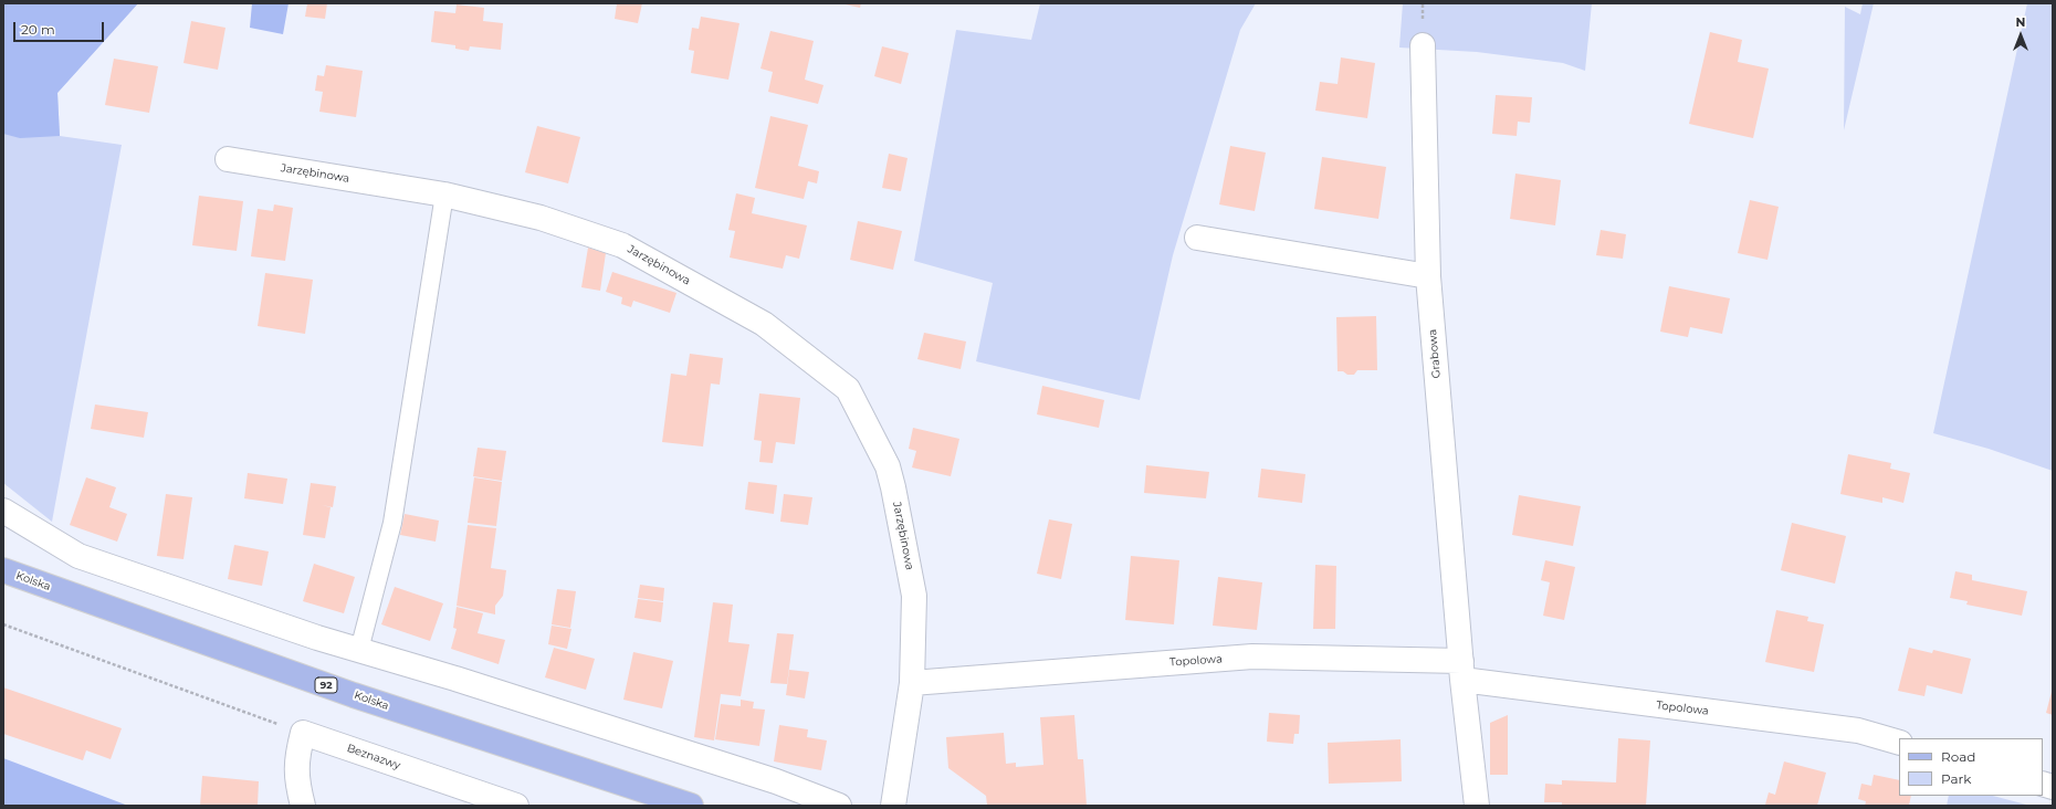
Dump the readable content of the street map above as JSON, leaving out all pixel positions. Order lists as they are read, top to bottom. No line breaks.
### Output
{"streets":{"main road":["Kolska","92"],"street":["Jarzębinowa","Grabowa","Topolowa","Beznazwy"]},"crossings":[["Jarzębinowa","Topolowa"],["Grabowa","Topolowa"]],"legend":["Road","Park"],"scale_bar":"20 m","north":"top"}
